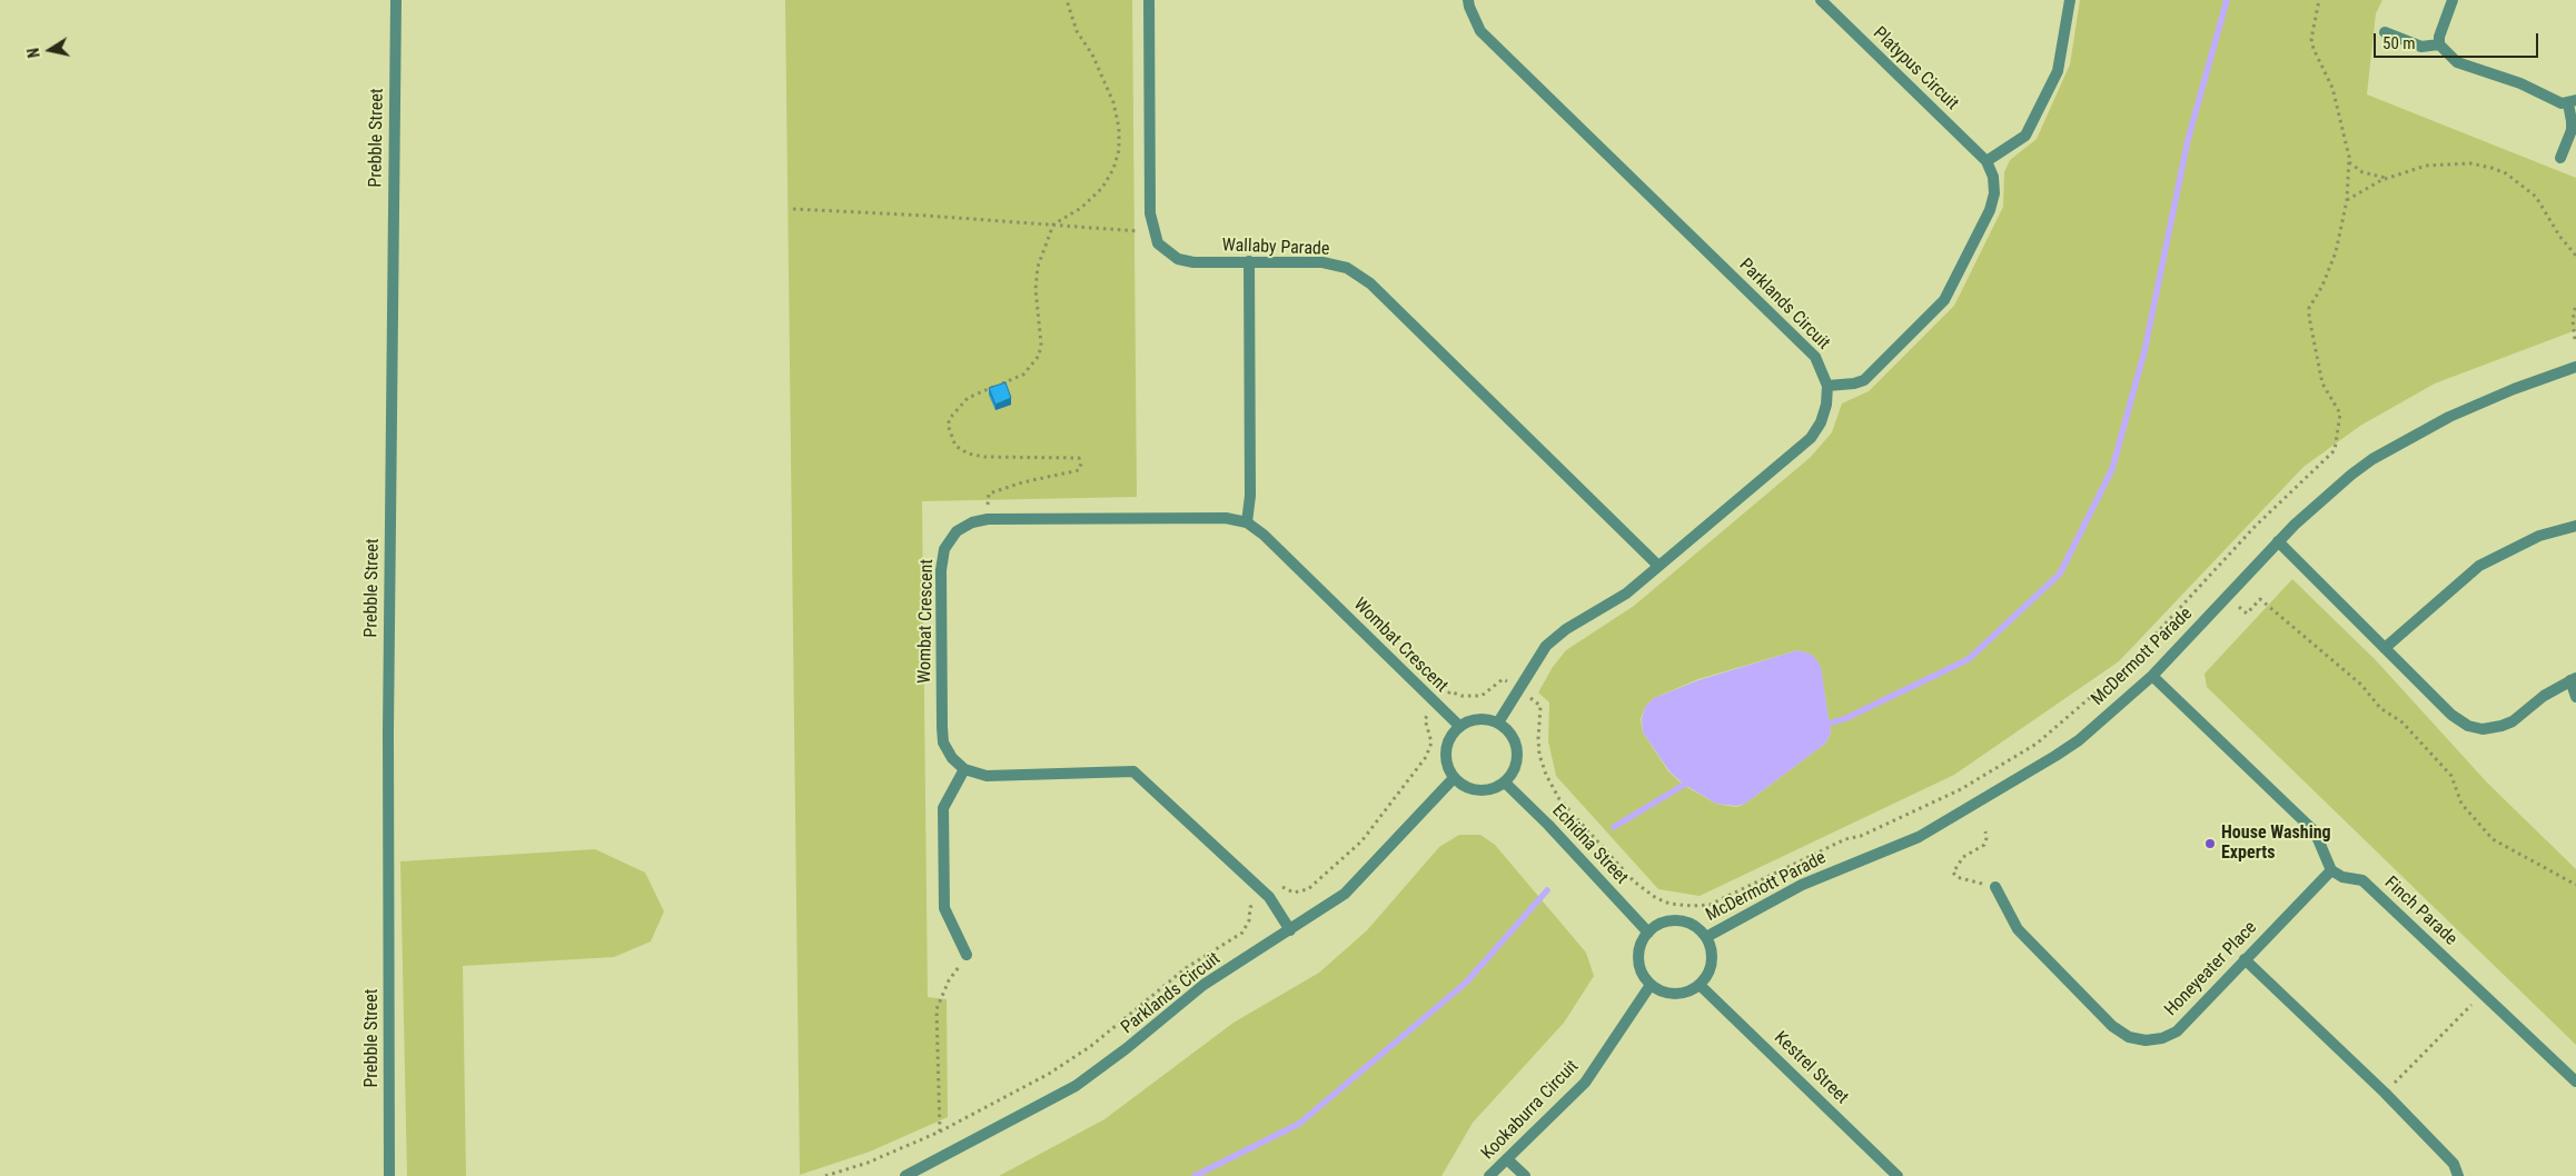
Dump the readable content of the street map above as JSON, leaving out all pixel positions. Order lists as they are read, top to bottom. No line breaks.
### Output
{"streets":{"street":["Platypus Circuit","Prebble Street","Wallaby Parade","Parklands Circuit","Wombat Crescent","McDermott Parade","Echidna Street","Finch Parade","Honeyeater Place","Kestrel Street","Kookaburra Circuit"]},"crossings":[["Parklands Circuit","Wombat Crescent"],["Parklands Circuit","Echidna Street"],["Wombat Crescent","Echidna Street"],["McDermott Parade","Echidna Street"],["McDermott Parade","Kestrel Street"],["McDermott Parade","Kookaburra Circuit"],["Echidna Street","Kestrel Street"],["Echidna Street","Kookaburra Circuit"],["Finch Parade","Honeyeater Place"],["Kestrel Street","Kookaburra Circuit"]],"places":["House Washing Experts"],"scale_bar":"50 m","north":"left"}
